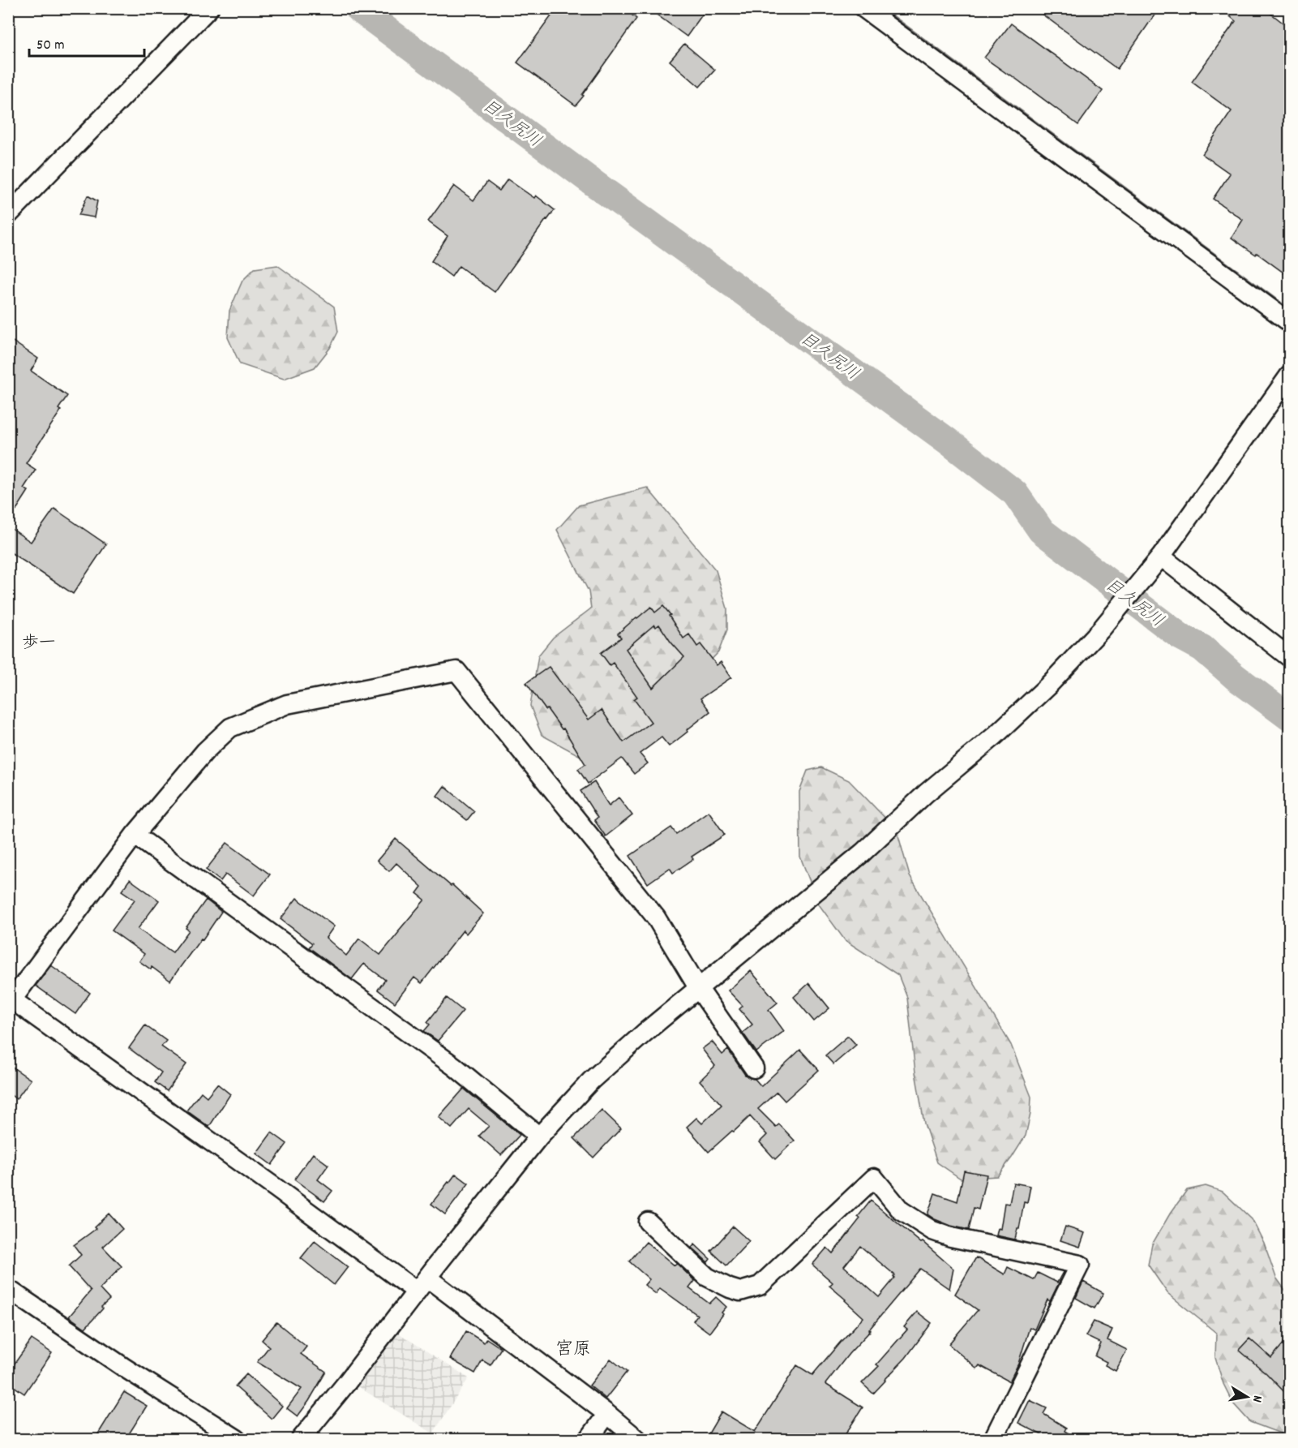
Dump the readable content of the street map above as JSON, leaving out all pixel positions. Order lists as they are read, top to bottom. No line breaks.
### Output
{"districts":["歩一","宮原"],"water":["目久尻川"],"scale_bar":"50 m","north":"right"}
